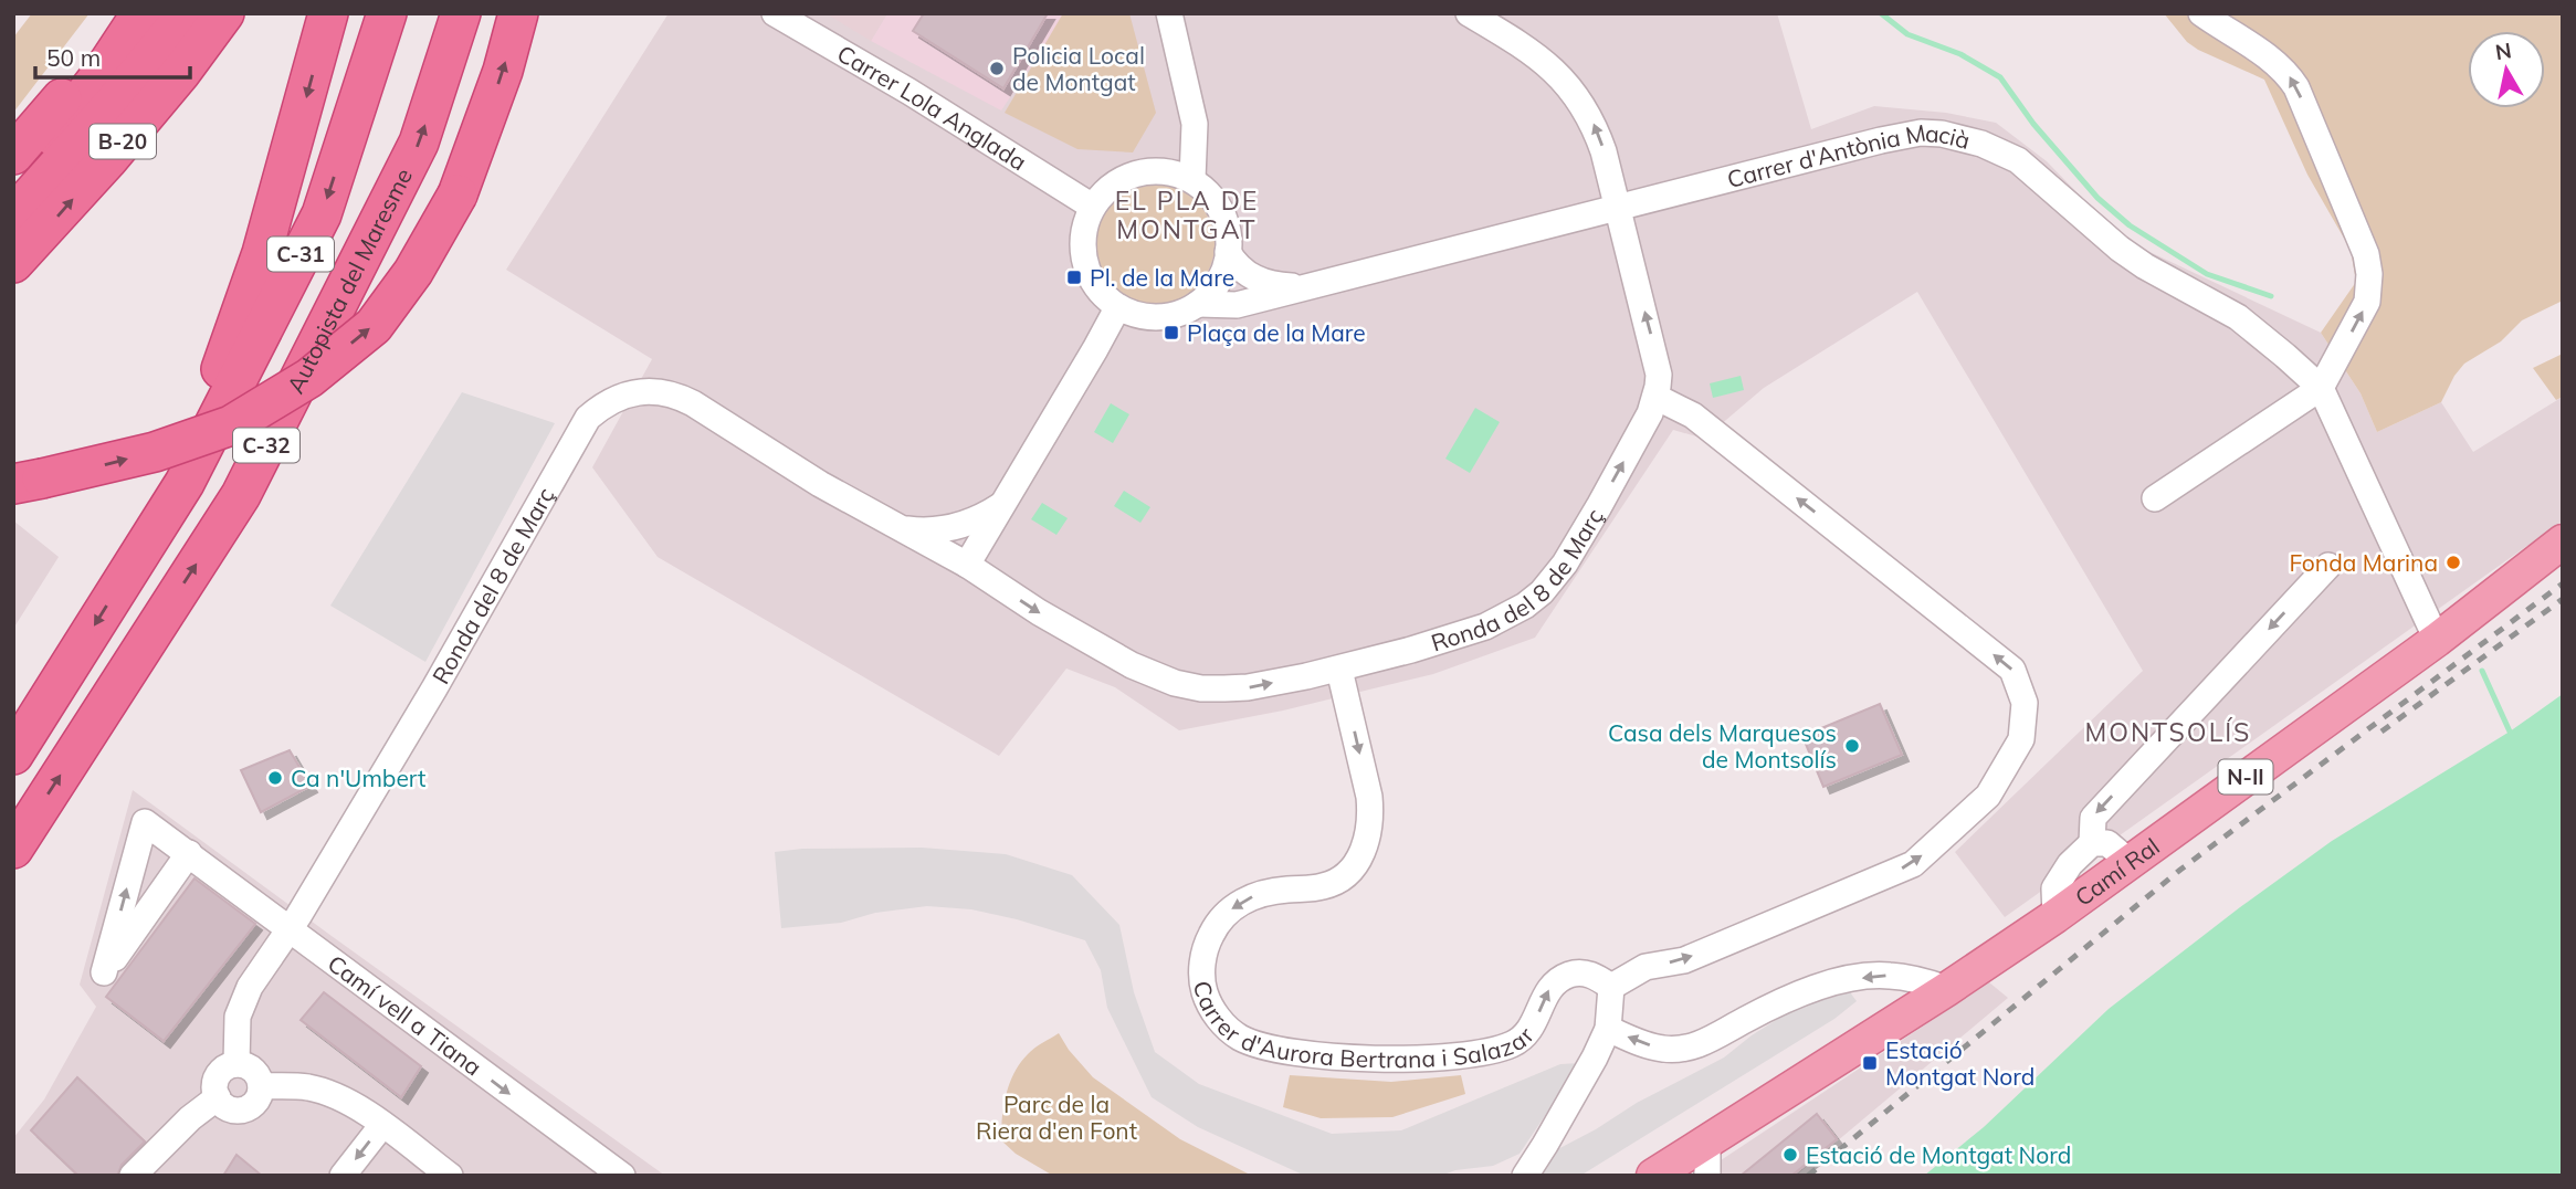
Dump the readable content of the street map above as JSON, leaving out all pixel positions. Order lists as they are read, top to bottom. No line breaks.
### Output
{"streets":{"highway":["B-20","C-31","Autopista del Maresme","C-32"],"main road":["N-II","Camí Ral"],"street":["Carrer Lola Anglada","Carrer d'Antònia Macià","Ronda del 8 de Març","Carrer d'Aurora Bertrana i Salazar","Camí vell a Tiana"]},"crossings":[["Carrer Lola Anglada","Carrer d'Antònia Macià"],["Carrer d'Antònia Macià","Ronda del 8 de Març"],["Ronda del 8 de Març","Carrer d'Aurora Bertrana i Salazar"],["Ronda del 8 de Març","Camí vell a Tiana"]],"districts":["EL PLA DE MONTGAT","MONTSOLÍS"],"parks":["Parc de la Riera d'en Font"],"places":{"other":["Policia Local de Montgat","Fonda Marina","Casa dels Marquesos de Montsolís","Ca n'Umbert","Estació de Montgat Nord"],"transit":["Pl. de la Mare","Plaça de la Mare","Estació Montgat Nord"]},"scale_bar":"50 m","north":"top"}
